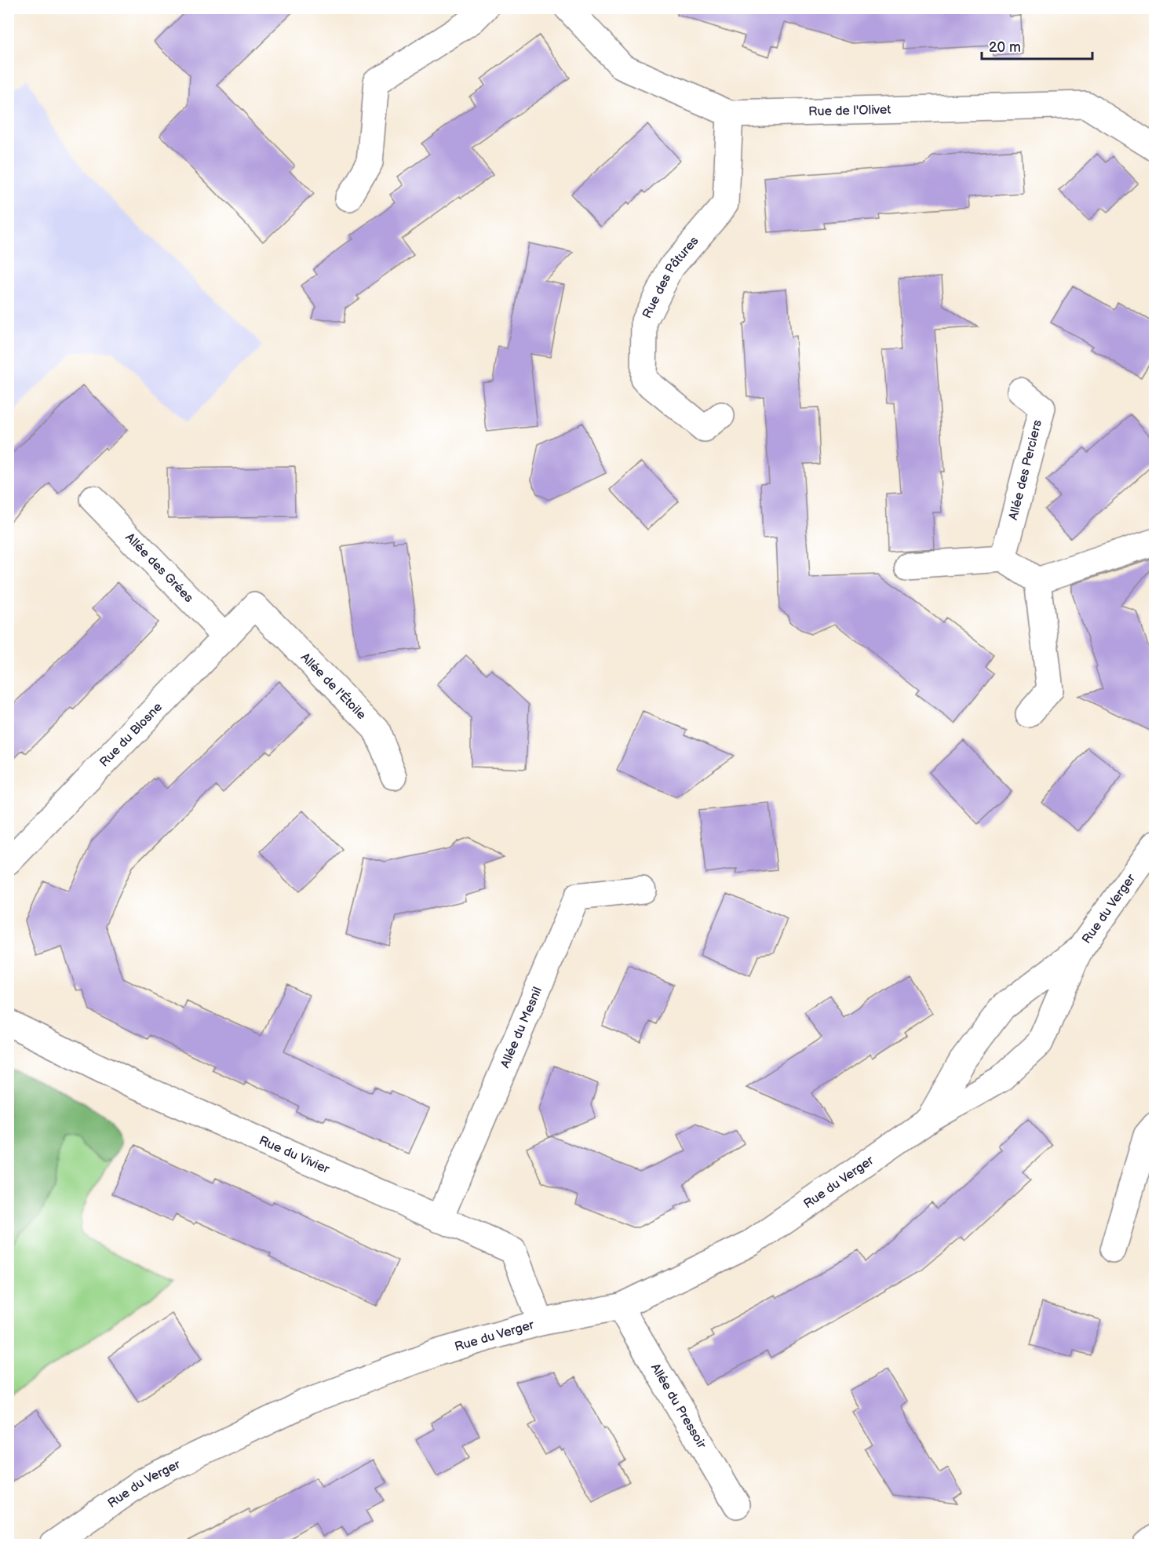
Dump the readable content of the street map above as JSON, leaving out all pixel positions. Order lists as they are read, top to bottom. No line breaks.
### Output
{"streets":{"street":["Rue de l'Olivet","Rue des Pâtures","Allée des Perciers","Allée des Grées","Allée de l'Étoile","Rue du Blosne","Rue du Verger","Allée du Mesnil","Rue du Vivier","Allée du Pressoir"]},"crossings":[["Rue de l'Olivet","Rue des Pâtures"],["Allée des Grées","Rue du Blosne"],["Allée de l'Étoile","Rue du Blosne"],["Rue du Verger","Rue du Vivier"],["Rue du Verger","Allée du Pressoir"],["Allée du Mesnil","Rue du Vivier"]],"scale_bar":"20 m"}
